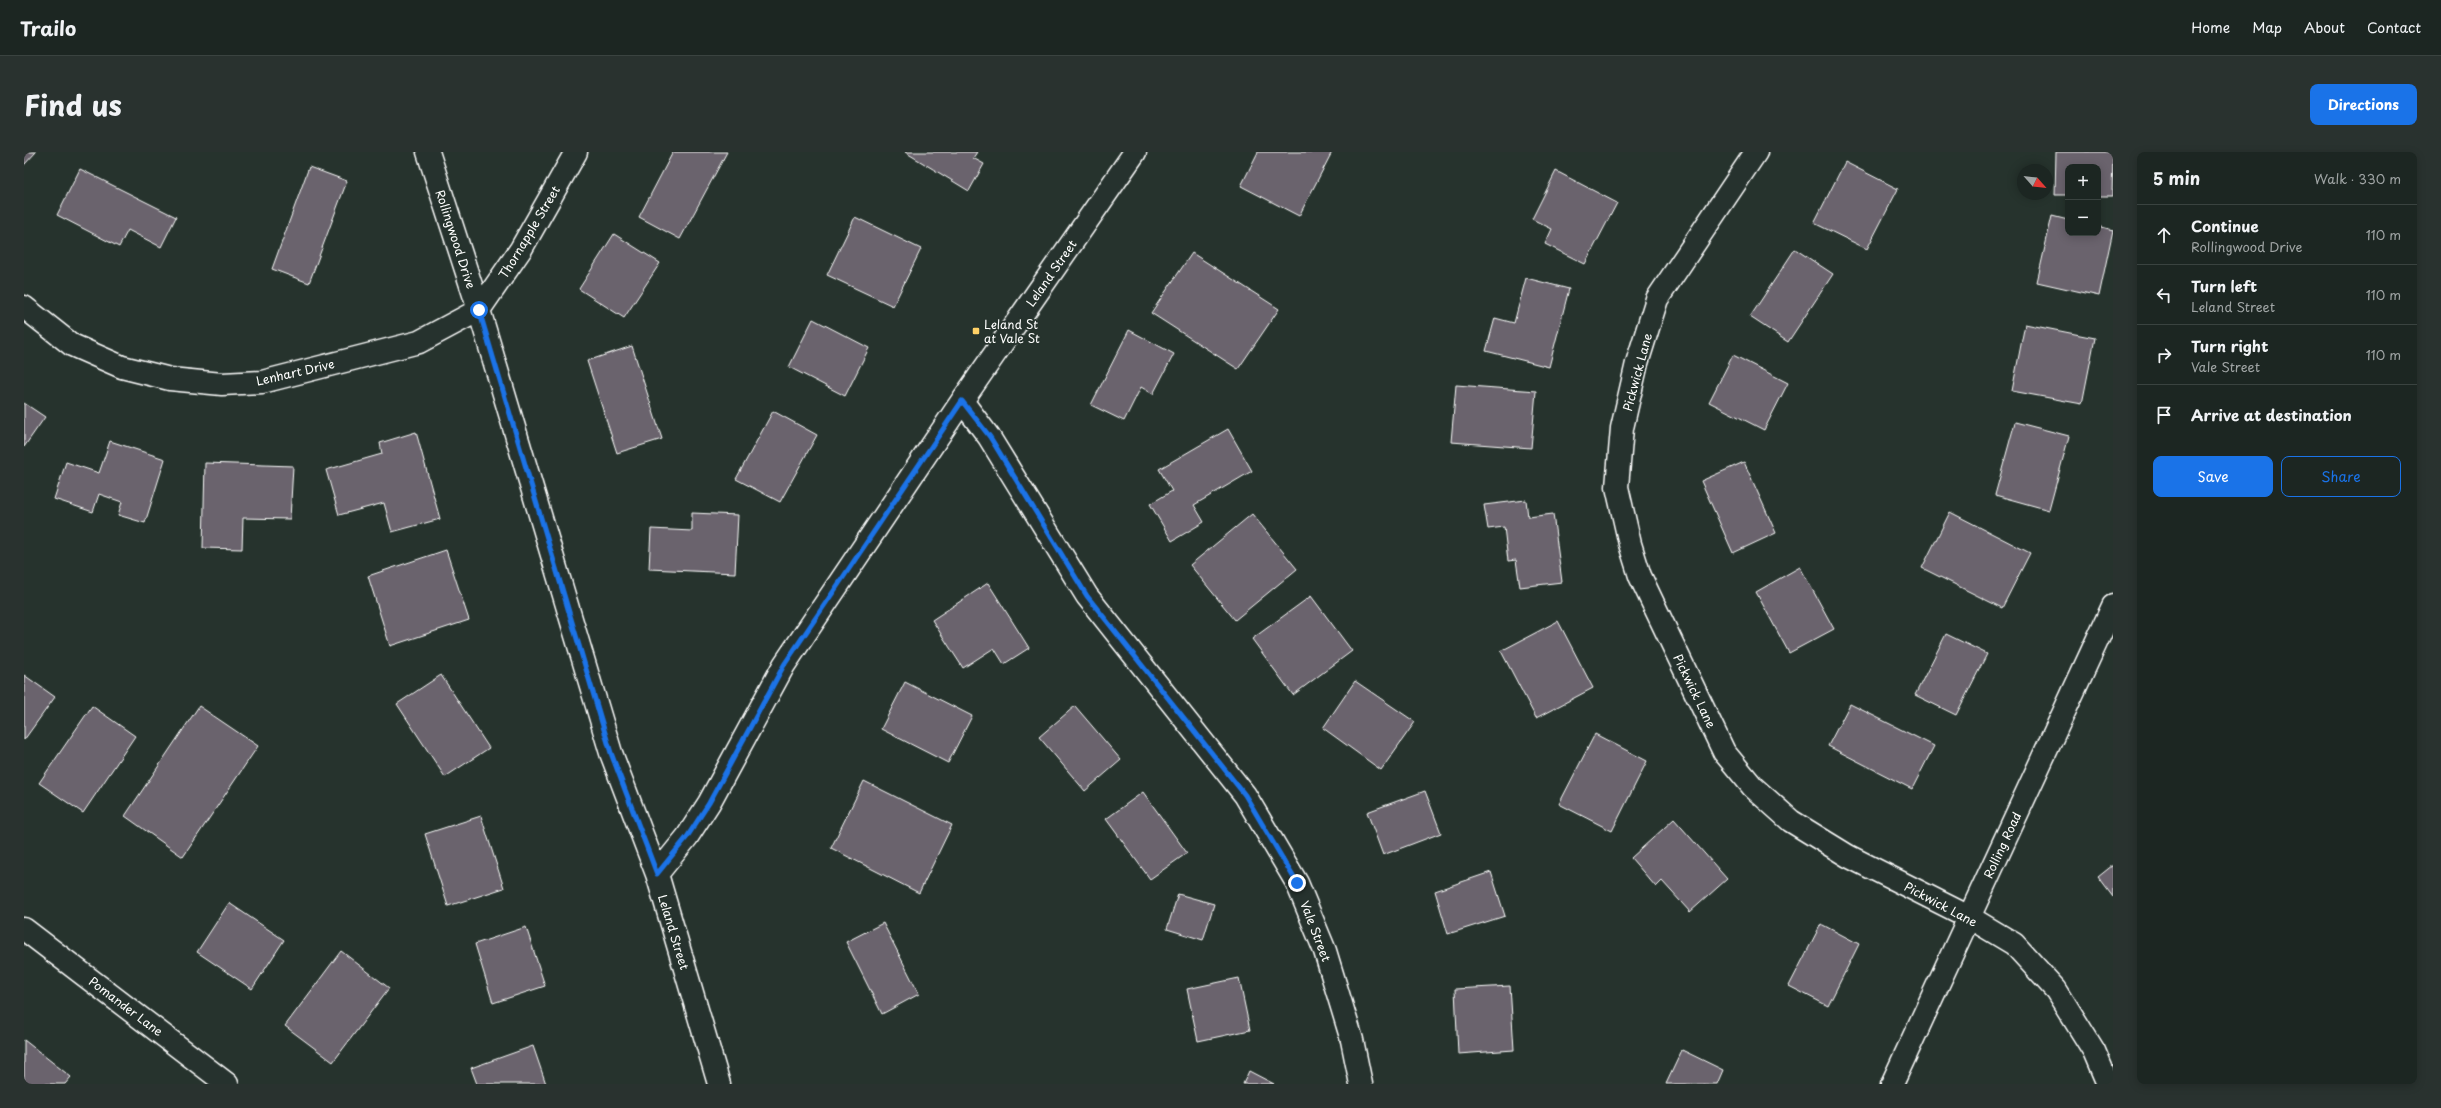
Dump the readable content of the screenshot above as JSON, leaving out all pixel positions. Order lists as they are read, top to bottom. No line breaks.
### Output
{"streets":{"street":["Thornapple Street","Rollingwood Drive","Leland Street","Lenhart Drive","Pickwick Lane","Rolling Road","Vale Street","Pomander Lane"]},"crossings":[["Thornapple Street","Rollingwood Drive"],["Thornapple Street","Lenhart Drive"],["Rollingwood Drive","Leland Street"],["Rollingwood Drive","Lenhart Drive"],["Leland Street","Vale Street"],["Pickwick Lane","Rolling Road"]],"places":{"transit":["Leland St at Vale St"]},"north":"bottom right","page":{"header":"Trailo","nav":["Home","Map","About","Contact"],"title":"Find us","buttons":["Directions",["Save","Share"]],"heading":["5 min","Walk · 330 m"],"map_buttons":["+","−"],"list":[["Continue","Rollingwood Drive","110 m"],["Turn left","Leland Street","110 m"],["Turn right","Vale Street","110 m"],"Arrive at destination"]}}
